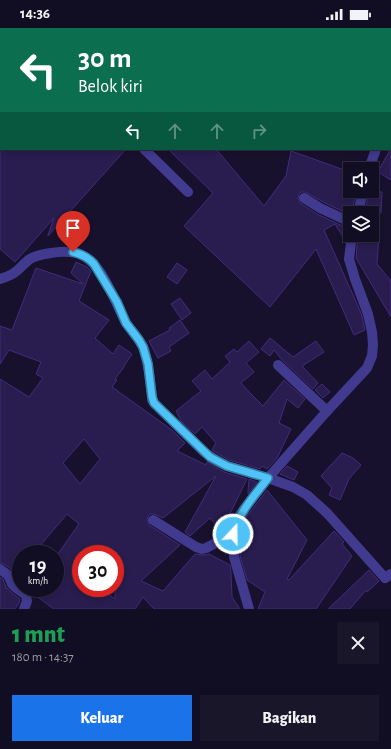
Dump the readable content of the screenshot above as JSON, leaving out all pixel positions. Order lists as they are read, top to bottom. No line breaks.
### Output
{"page":{"status":"14:36","turn":["30 m","Belok kiri"],"speed":"19 km/h","limit":"30","heading":["1 mnt","180 m · 14:37"],"buttons":["Keluar","Bagikan"]}}
